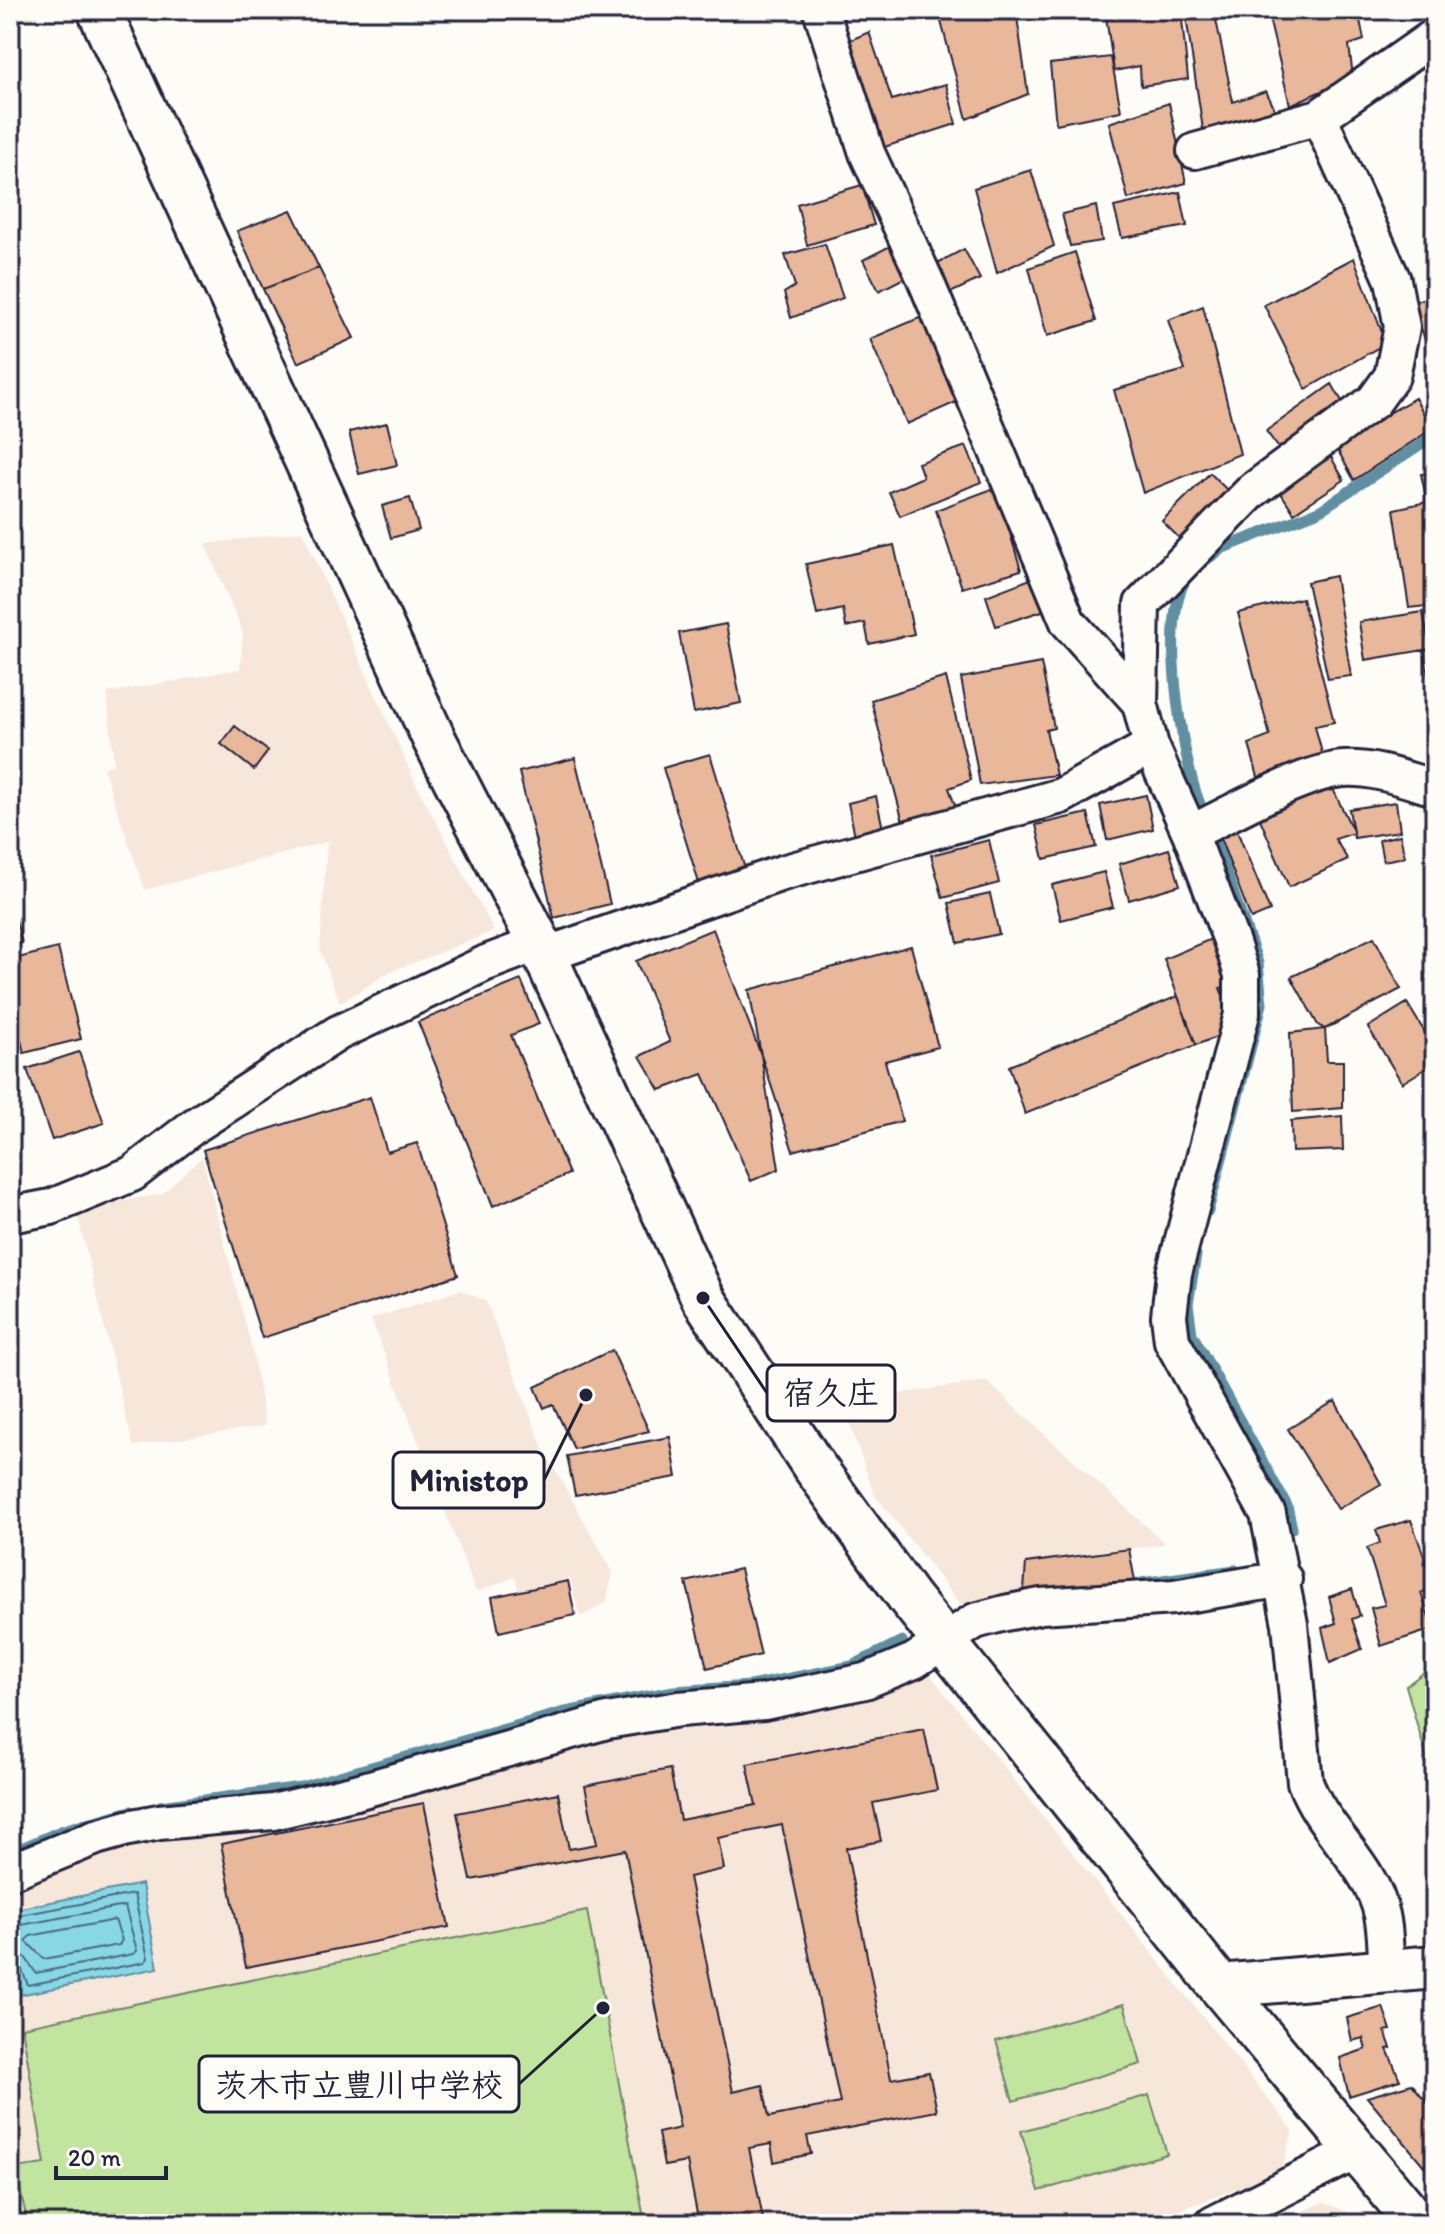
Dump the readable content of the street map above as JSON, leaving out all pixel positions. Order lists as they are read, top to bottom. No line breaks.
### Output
{"places":["宿久庄","Ministop","茨木市立豊川中学校"],"scale_bar":"20 m"}
